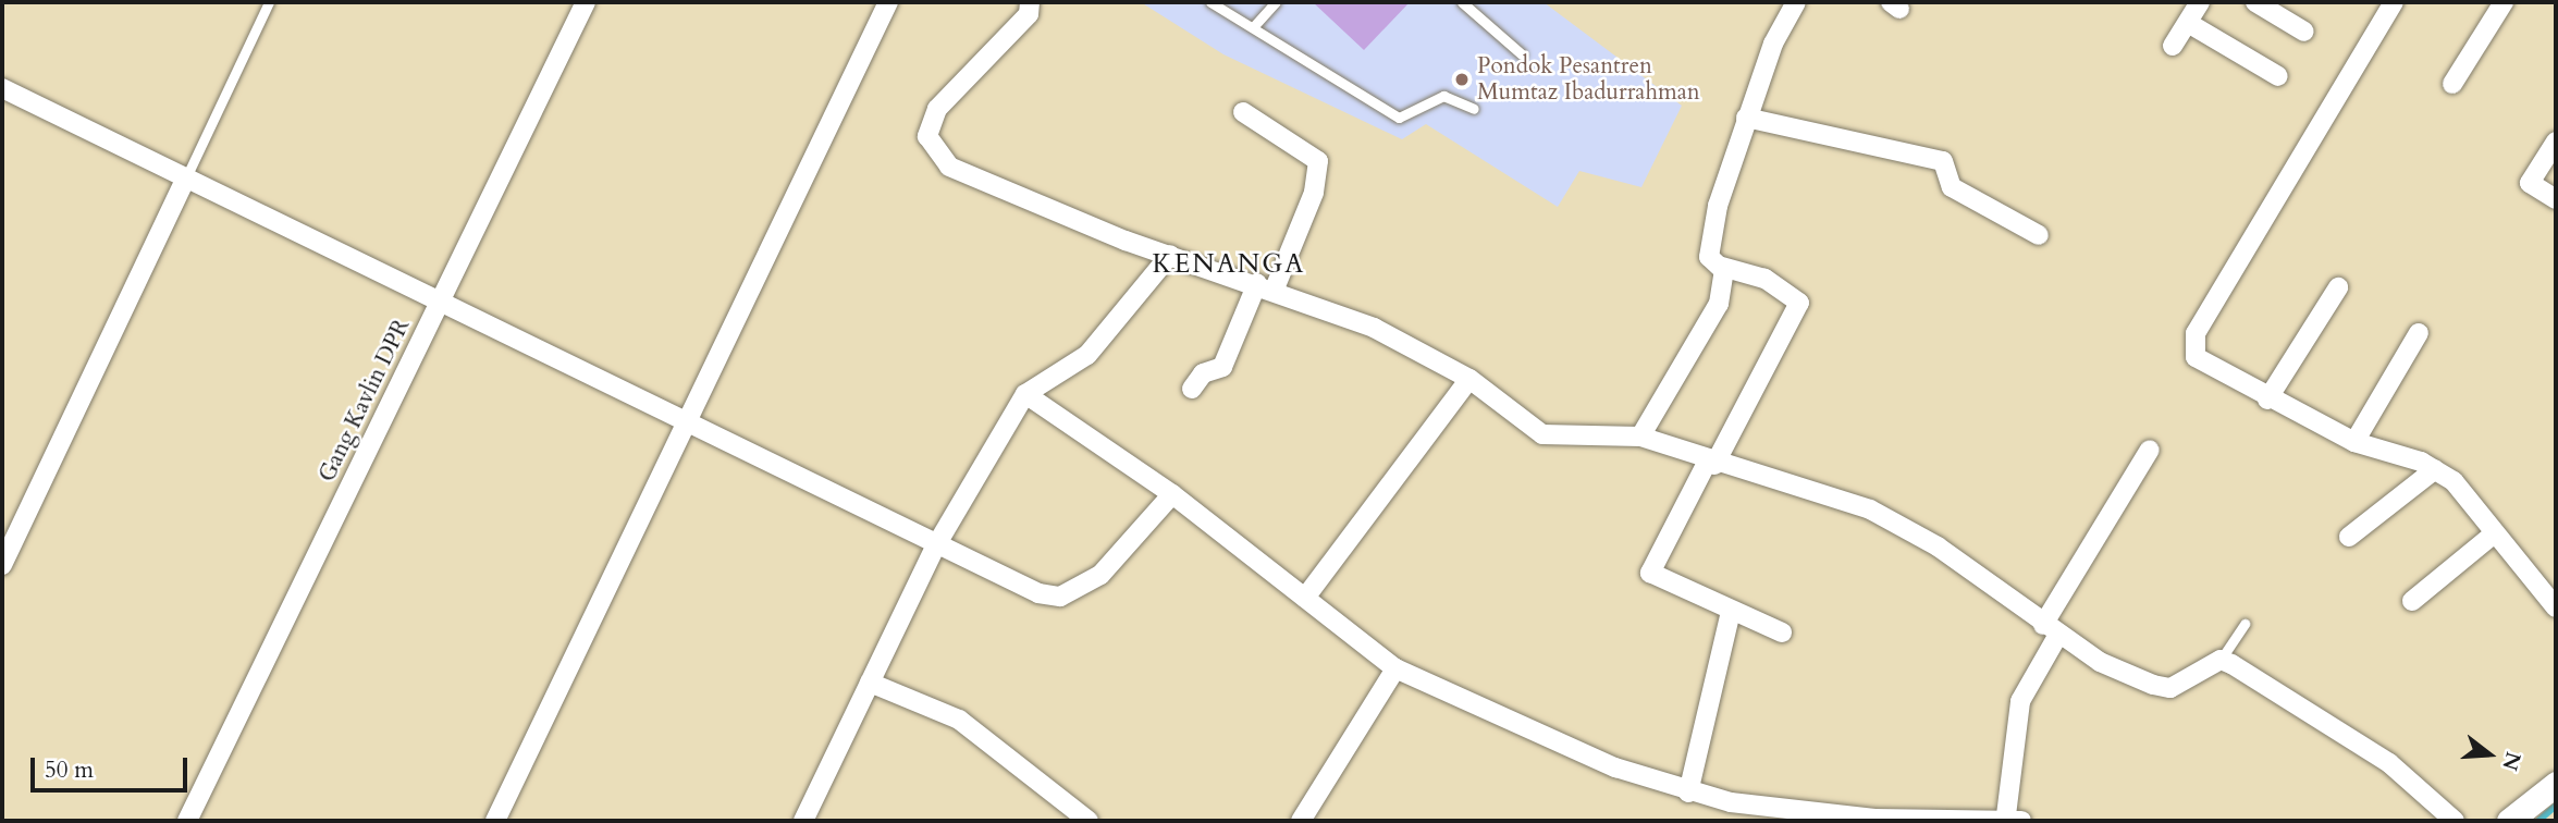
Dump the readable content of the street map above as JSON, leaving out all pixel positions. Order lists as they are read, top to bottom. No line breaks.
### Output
{"streets":{"street":["Gang Kavlin DPR"]},"districts":["KENANGA"],"places":["Pondok Pesantren Mumtaz Ibadurrahman"],"scale_bar":"50 m","north":"right"}
